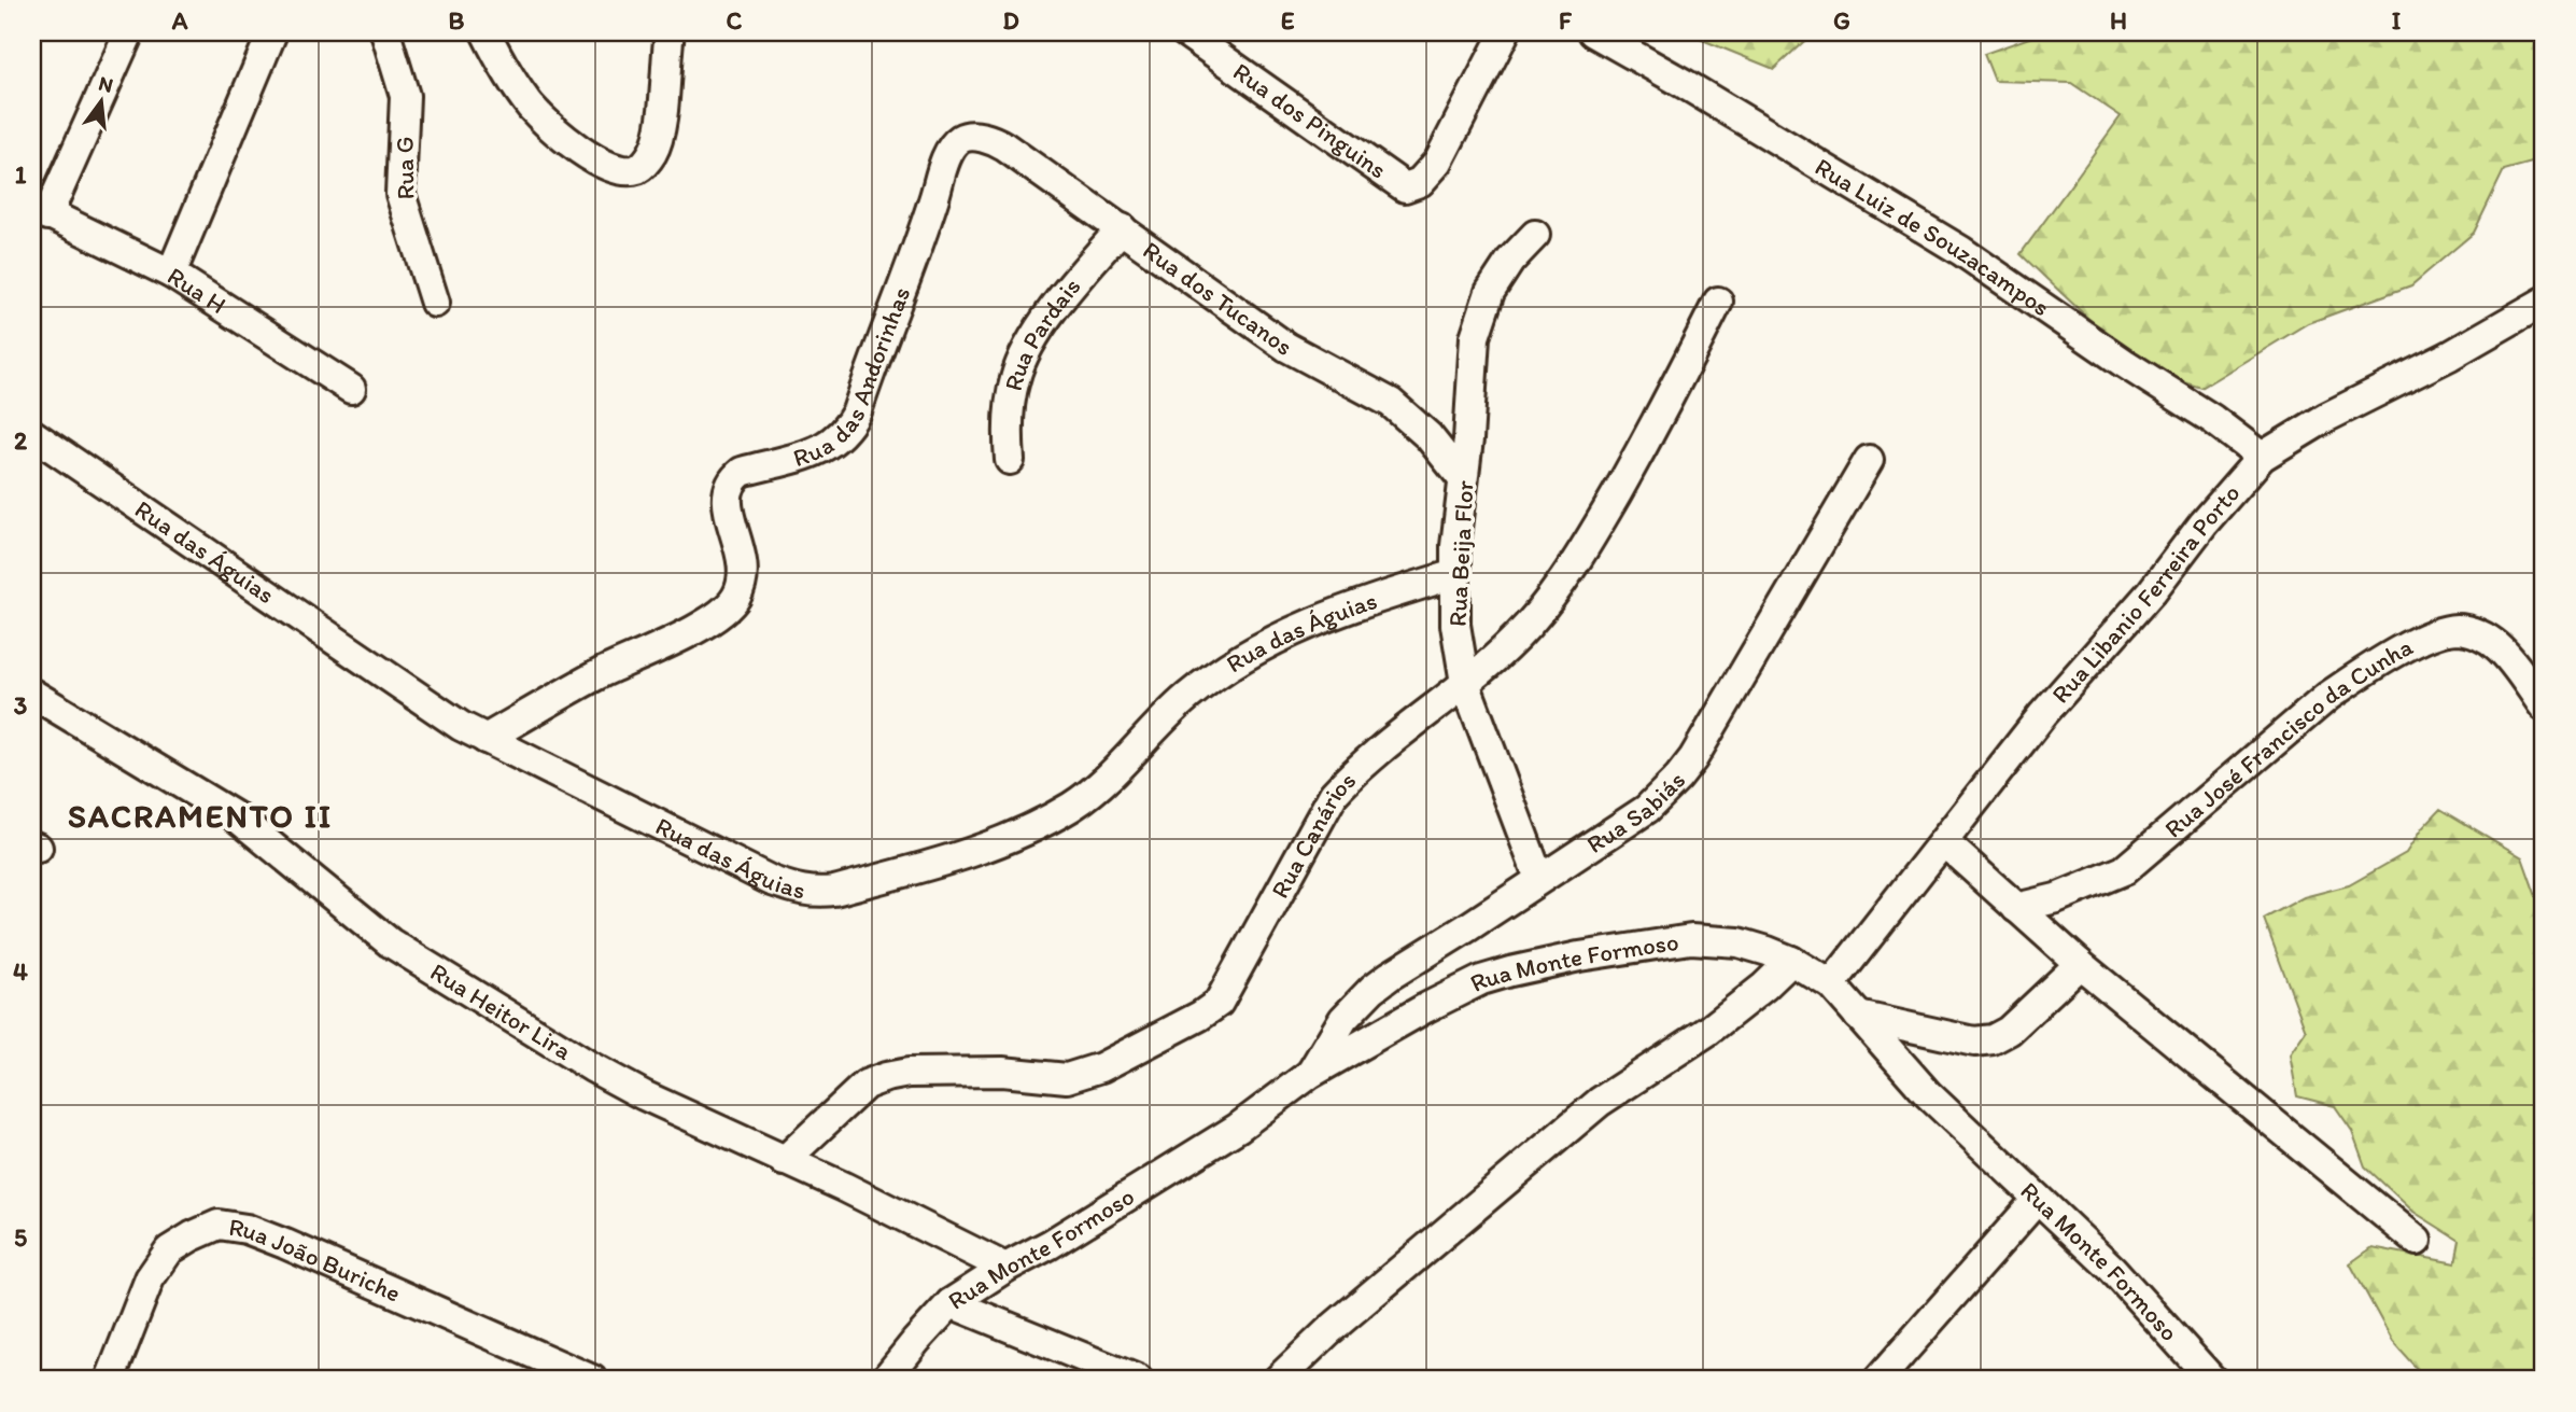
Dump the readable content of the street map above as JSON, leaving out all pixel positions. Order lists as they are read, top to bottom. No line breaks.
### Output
{"streets":{"street":["Rua dos Pinguins","Rua G","Rua Luiz de Souzacampos","Rua H","Rua dos Tucanos","Rua Pardais","Rua das Andorinhas","Rua das Águias","Rua Beija Flor","Rua Libanio Ferreira Porto","Rua José Francisco da Cunha","Rua Sabiás","Rua Canários","Rua Monte Formoso","Rua Heitor Lira","Rua João Buriche"]},"crossings":[["Rua Luiz de Souzacampos","Rua Libanio Ferreira Porto"],["Rua dos Tucanos","Rua Pardais"],["Rua dos Tucanos","Rua das Andorinhas"],["Rua dos Tucanos","Rua Beija Flor"],["Rua das Andorinhas","Rua das Águias"],["Rua das Águias","Rua Beija Flor"],["Rua Beija Flor","Rua Sabiás"],["Rua Beija Flor","Rua Canários"],["Rua Libanio Ferreira Porto","Rua Monte Formoso"],["Rua Sabiás","Rua Monte Formoso"],["Rua Canários","Rua Heitor Lira"],["Rua Monte Formoso","Rua Heitor Lira"]],"districts":["SACRAMENTO II"],"north":"top","grid":{"columns":["A","B","C","D","E","F","G","H","I"],"rows":["1","2","3","4","5"]}}
